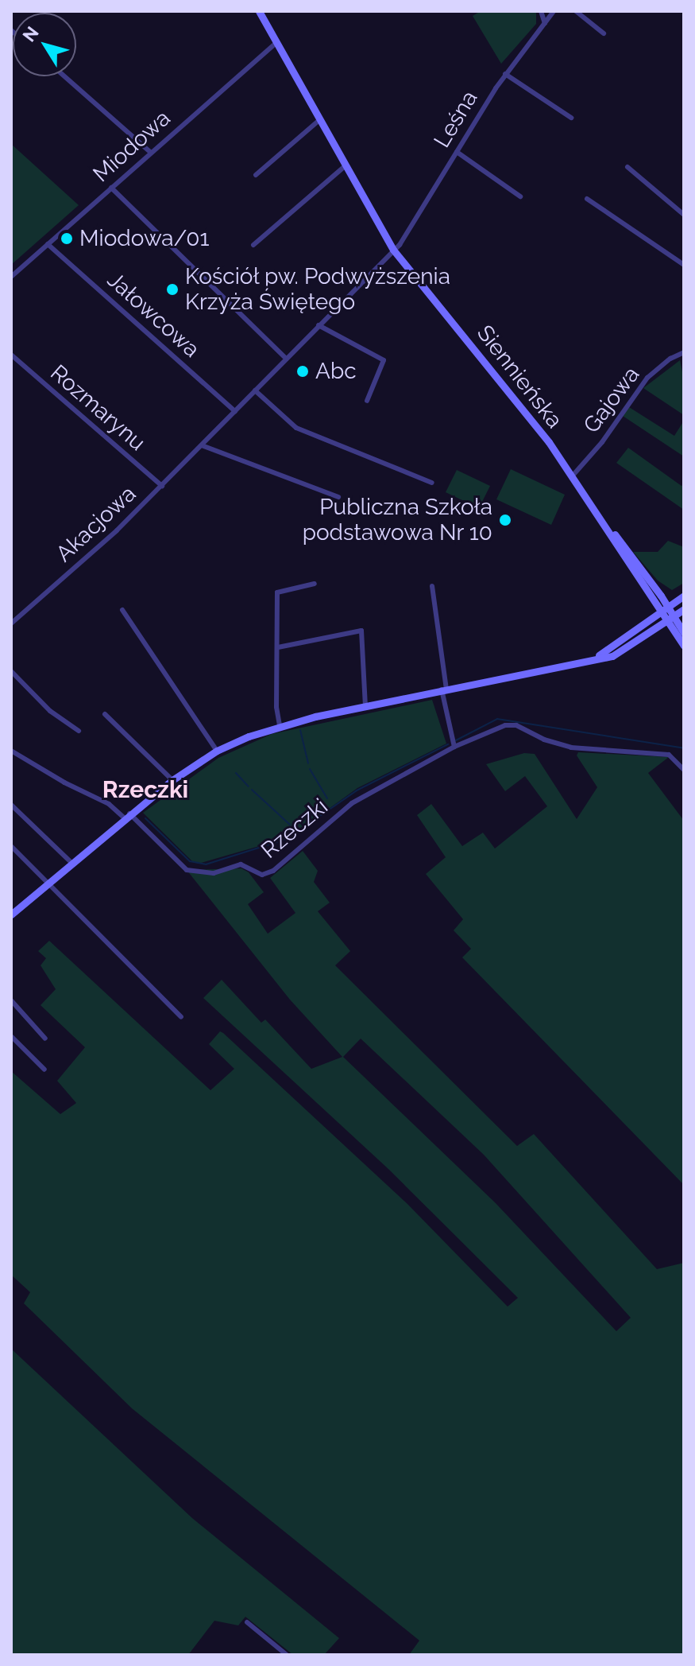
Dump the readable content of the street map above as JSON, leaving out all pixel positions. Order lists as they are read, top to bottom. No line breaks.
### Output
{"streets":{"main road":["Siennieńska"],"street":["Leśna","Miodowa","Jałowcowa","Gajowa","Rozmarynu","Akacjowa","Rzeczki"]},"crossings":[["Leśna","Siennieńska"],["Leśna","Akacjowa"],["Miodowa","Jałowcowa"],["Miodowa","Siennieńska"],["Jałowcowa","Akacjowa"],["Siennieńska","Gajowa"],["Siennieńska","Akacjowa"],["Rozmarynu","Akacjowa"]],"districts":["Rzeczki"],"places":["Miodowa/01","Kościół pw. Podwyższenia Krzyża Świętego","Abc","Publiczna Szkoła podstawowa Nr 10"],"north":"top left"}
